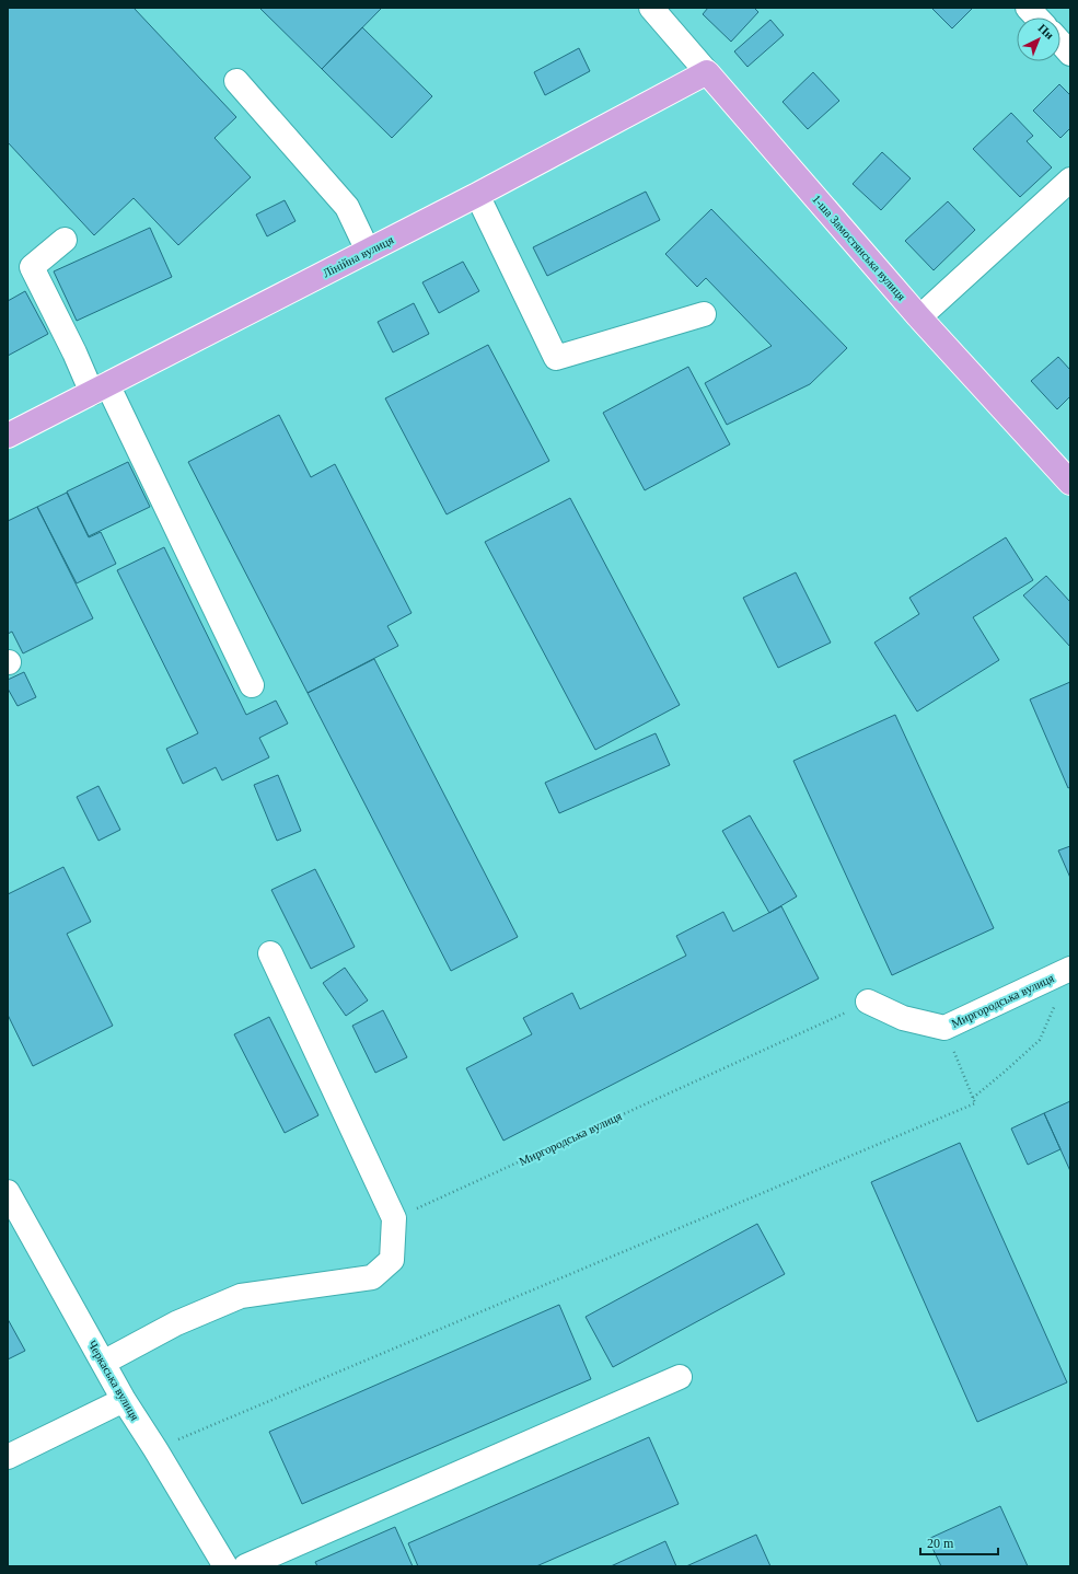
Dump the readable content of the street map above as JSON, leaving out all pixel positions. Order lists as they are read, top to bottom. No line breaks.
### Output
{"streets":{"main road":["1-ша Замостянська вулиця","Лінійна вулиця"],"street":["Миргородська вулиця","Черкаська вулиця"]},"crossings":[["1-ша Замостянська вулиця","Лінійна вулиця"]],"scale_bar":"20 m","north":"top right"}
